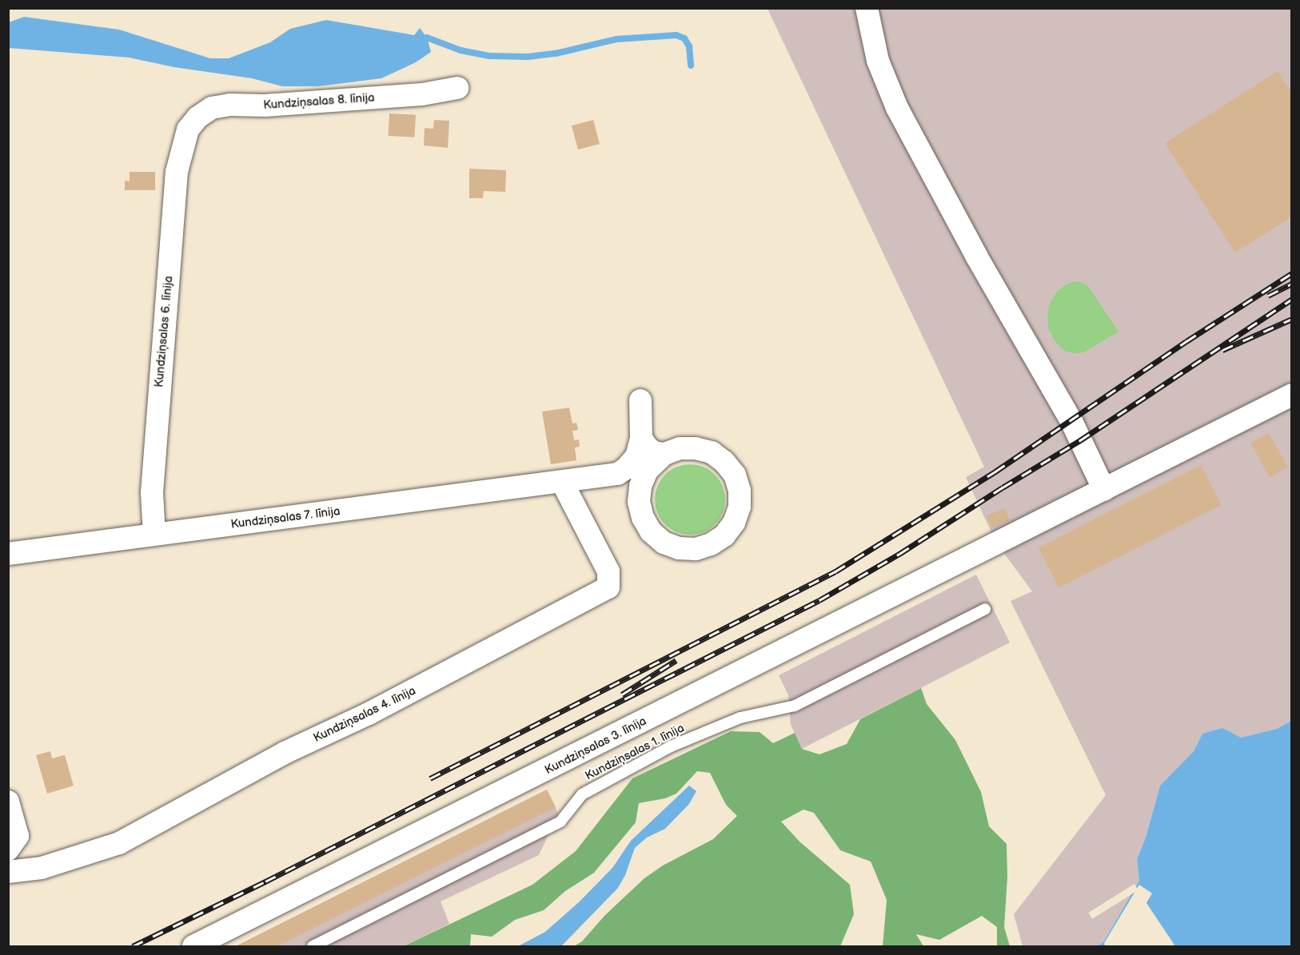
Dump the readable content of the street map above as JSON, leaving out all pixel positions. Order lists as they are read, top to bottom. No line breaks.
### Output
{"streets":{"street":["Kundziņsalas 8. līnija","Kundziņsalas 6. līnija","Kundziņsalas 7. līnija","Kundziņsalas 4. līnija","Kundziņsalas 3. līnija"],"lane":["Kundziņsalas 1. līnija"]},"crossings":[["Kundziņsalas 8. līnija","Kundziņsalas 6. līnija"],["Kundziņsalas 6. līnija","Kundziņsalas 7. līnija"],["Kundziņsalas 7. līnija","Kundziņsalas 4. līnija"]]}
